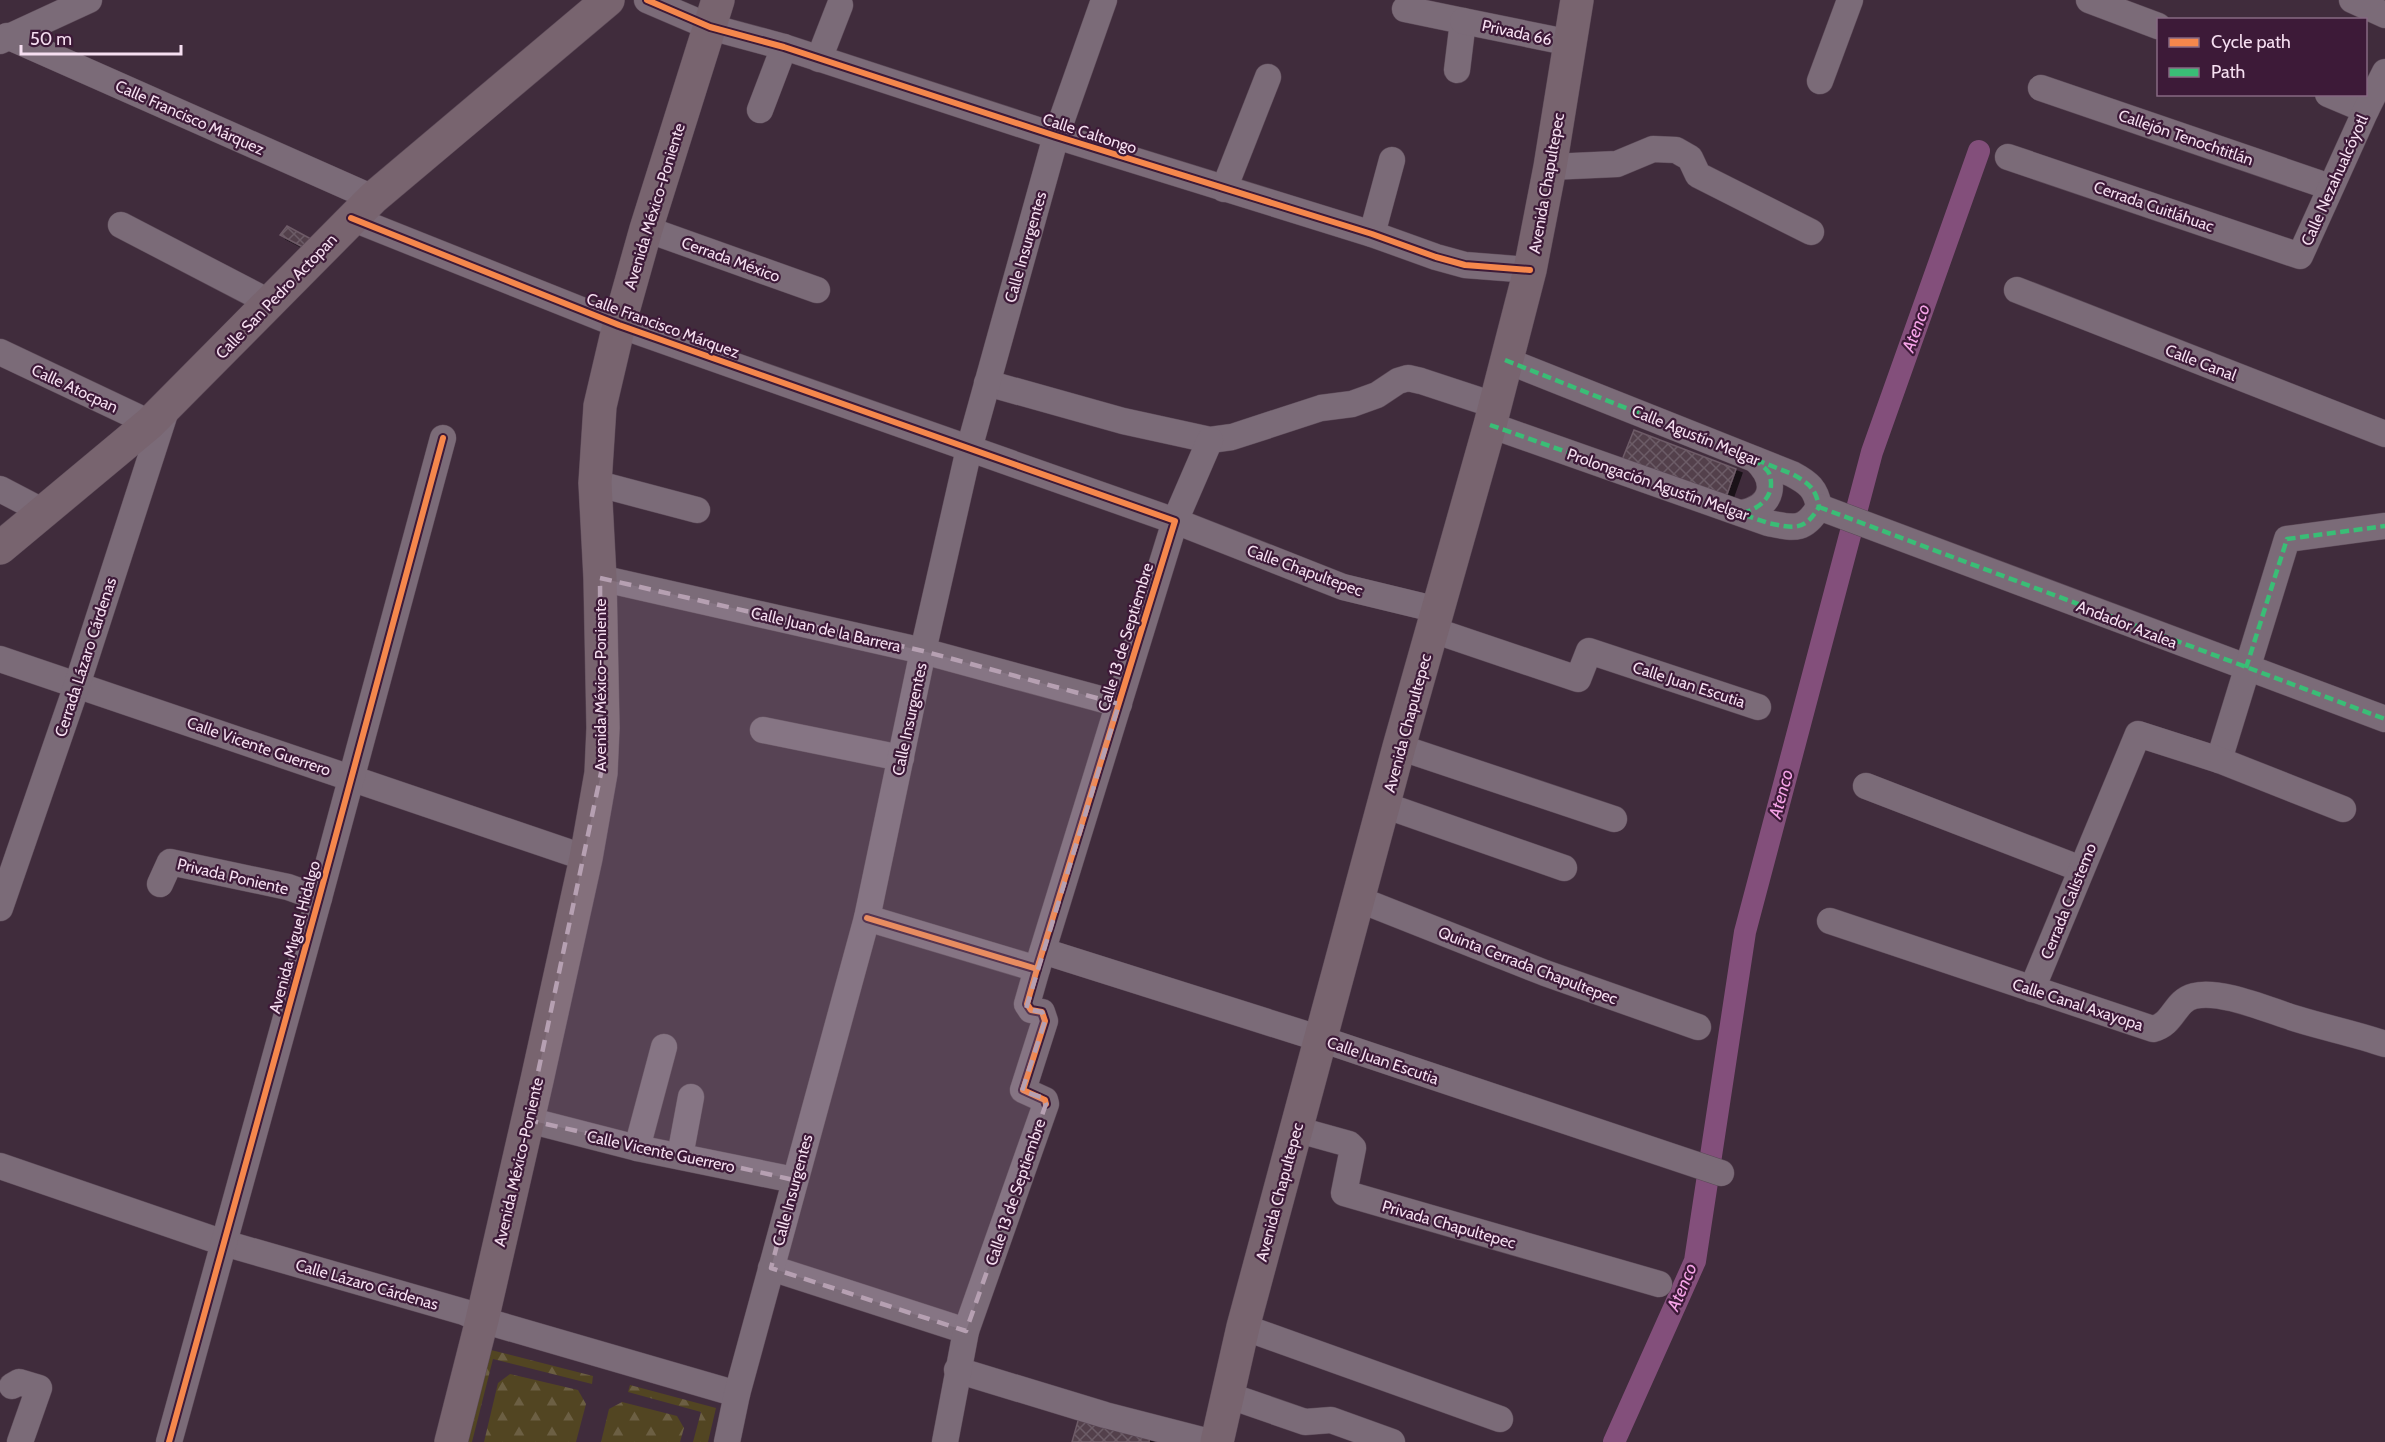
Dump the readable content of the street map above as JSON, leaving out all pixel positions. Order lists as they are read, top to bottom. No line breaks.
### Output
{"streets":{"main road":["Avenida Chapultepec","Avenida México-Poniente","Calle San Pedro Actopan"],"street":["Privada 66","Calle Francisco Márquez","Calle Caltongo","Callejón Tenochtitlán","Calle Nezahualcóyotl","Cerrada Cuitláhuac","Calle Insurgentes","Cerrada México","Calle Canal","Calle Atocpan","Calle Agustín Melgar","Prolongación Agustín Melgar","Calle Chapultepec","Andador Azalea","Calle Juan de la Barrera","Calle 13 de Septiembre","Cerrada Lázaro Cárdenas","Calle Juan Escutia","Calle Vicente Guerrero","Privada Poniente","Cerrada Calistemo","Avenida Miguel Hidalgo","Quinta Cerrada Chapultepec","Calle Canal Axayopa","Privada Chapultepec","Calle Lázaro Cárdenas"]},"crossings":[["Privada 66","Avenida Chapultepec"],["Calle Francisco Márquez","Avenida México-Poniente"],["Calle Francisco Márquez","Calle Insurgentes"],["Calle Francisco Márquez","Calle San Pedro Actopan"],["Calle Caltongo","Avenida Chapultepec"],["Calle Caltongo","Avenida México-Poniente"],["Calle Caltongo","Calle Insurgentes"],["Callejón Tenochtitlán","Calle Nezahualcóyotl"],["Calle Nezahualcóyotl","Cerrada Cuitláhuac"],["Avenida Chapultepec","Calle Agustín Melgar"],["Avenida Chapultepec","Prolongación Agustín Melgar"],["Avenida Chapultepec","Calle Chapultepec"],["Avenida Chapultepec","Calle Juan Escutia"],["Avenida Chapultepec","Quinta Cerrada Chapultepec"],["Avenida Chapultepec","Privada Chapultepec"],["Avenida México-Poniente","Cerrada México"],["Avenida México-Poniente","Calle Juan de la Barrera"],["Avenida México-Poniente","Calle Vicente Guerrero"],["Avenida México-Poniente","Calle Lázaro Cárdenas"],["Calle Insurgentes","Calle Juan de la Barrera"],["Calle Insurgentes","Calle Vicente Guerrero"],["Calle Insurgentes","Calle Lázaro Cárdenas"],["Calle San Pedro Actopan","Calle Atocpan"],["Calle San Pedro Actopan","Cerrada Lázaro Cárdenas"],["Calle Atocpan","Cerrada Lázaro Cárdenas"],["Calle Agustín Melgar","Prolongación Agustín Melgar"],["Calle Agustín Melgar","Andador Azalea"],["Prolongación Agustín Melgar","Andador Azalea"],["Prolongación Agustín Melgar","Calle 13 de Septiembre"],["Calle Chapultepec","Calle 13 de Septiembre"],["Calle Chapultepec","Calle Juan Escutia"],["Calle Juan de la Barrera","Calle 13 de Septiembre"],["Calle 13 de Septiembre","Calle Juan Escutia"],["Cerrada Lázaro Cárdenas","Calle Vicente Guerrero"],["Calle Vicente Guerrero","Avenida Miguel Hidalgo"],["Privada Poniente","Avenida Miguel Hidalgo"],["Cerrada Calistemo","Calle Canal Axayopa"],["Avenida Miguel Hidalgo","Calle Lázaro Cárdenas"]],"water":["Atenco"],"legend":["Cycle path","Path"],"scale_bar":"50 m"}
